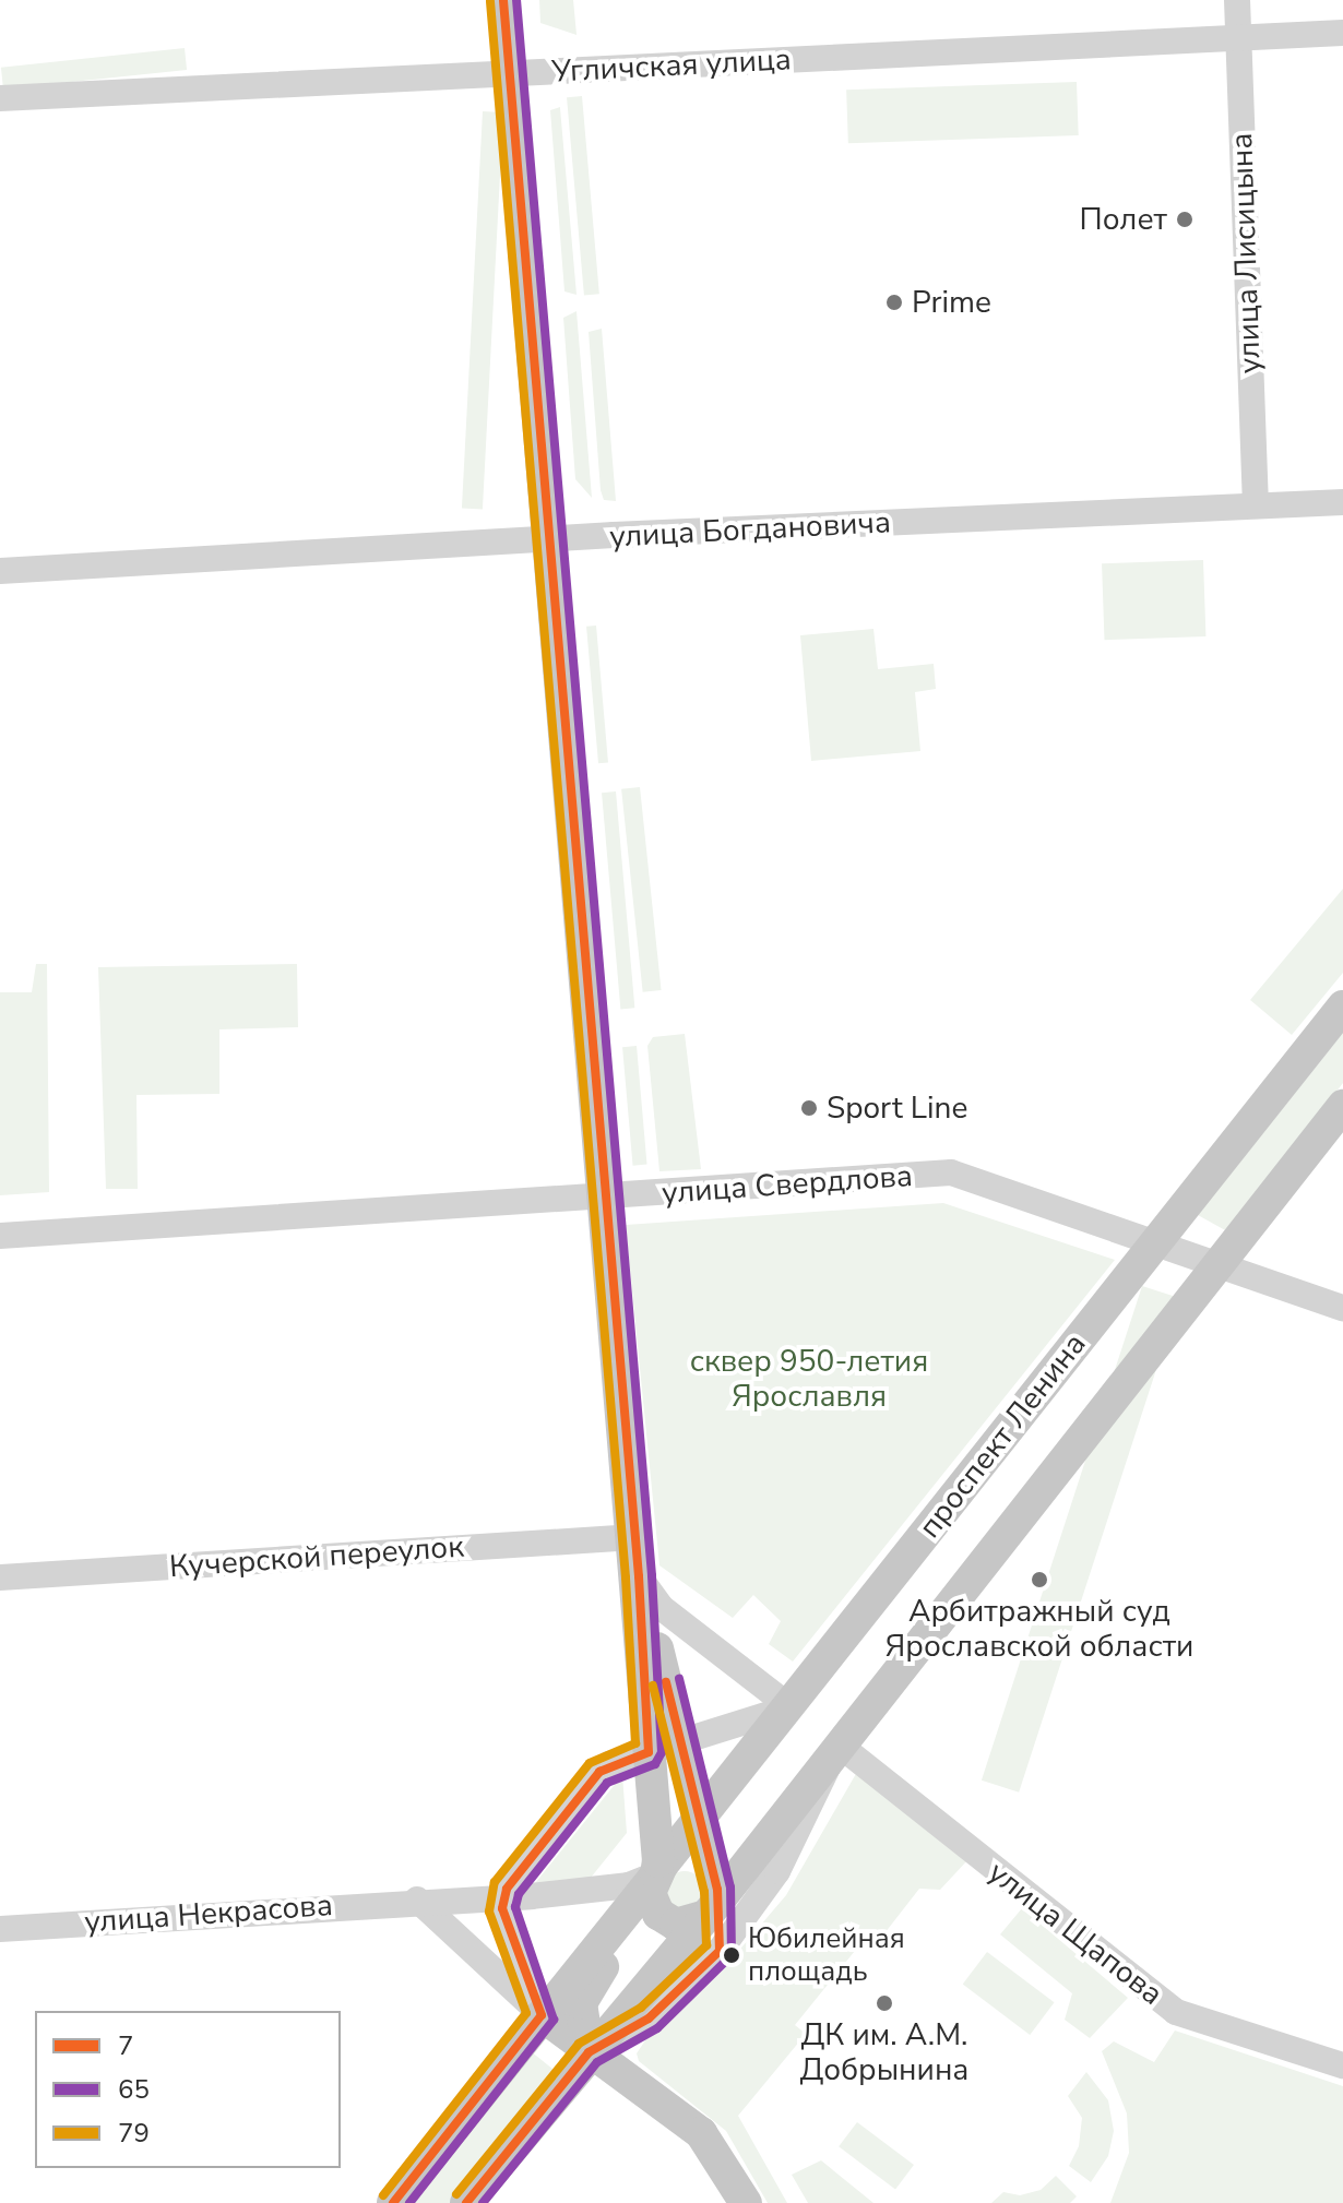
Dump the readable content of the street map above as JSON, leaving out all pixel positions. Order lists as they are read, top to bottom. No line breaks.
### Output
{"streets":{"main road":["проспект Ленина"],"street":["Угличская улица","улица Лисицына","улица Богдановича","улица Свердлова","Кучерской переулок","улица Некрасова","улица Щапова"]},"crossings":[["Угличская улица","улица Лисицына"],["улица Лисицына","улица Богдановича"],["улица Свердлова","проспект Ленина"],["проспект Ленина","улица Некрасова"],["проспект Ленина","улица Щапова"]],"parks":["сквер 950-летия Ярославля"],"places":["Полет","Prime","Sport Line","Арбитражный суд Ярославской области","Юбилейная площадь","ДК им. А.М. Добрынина"],"lines":["transit line 7","transit line 65","transit line 79"],"legend":["7","65","79"]}
